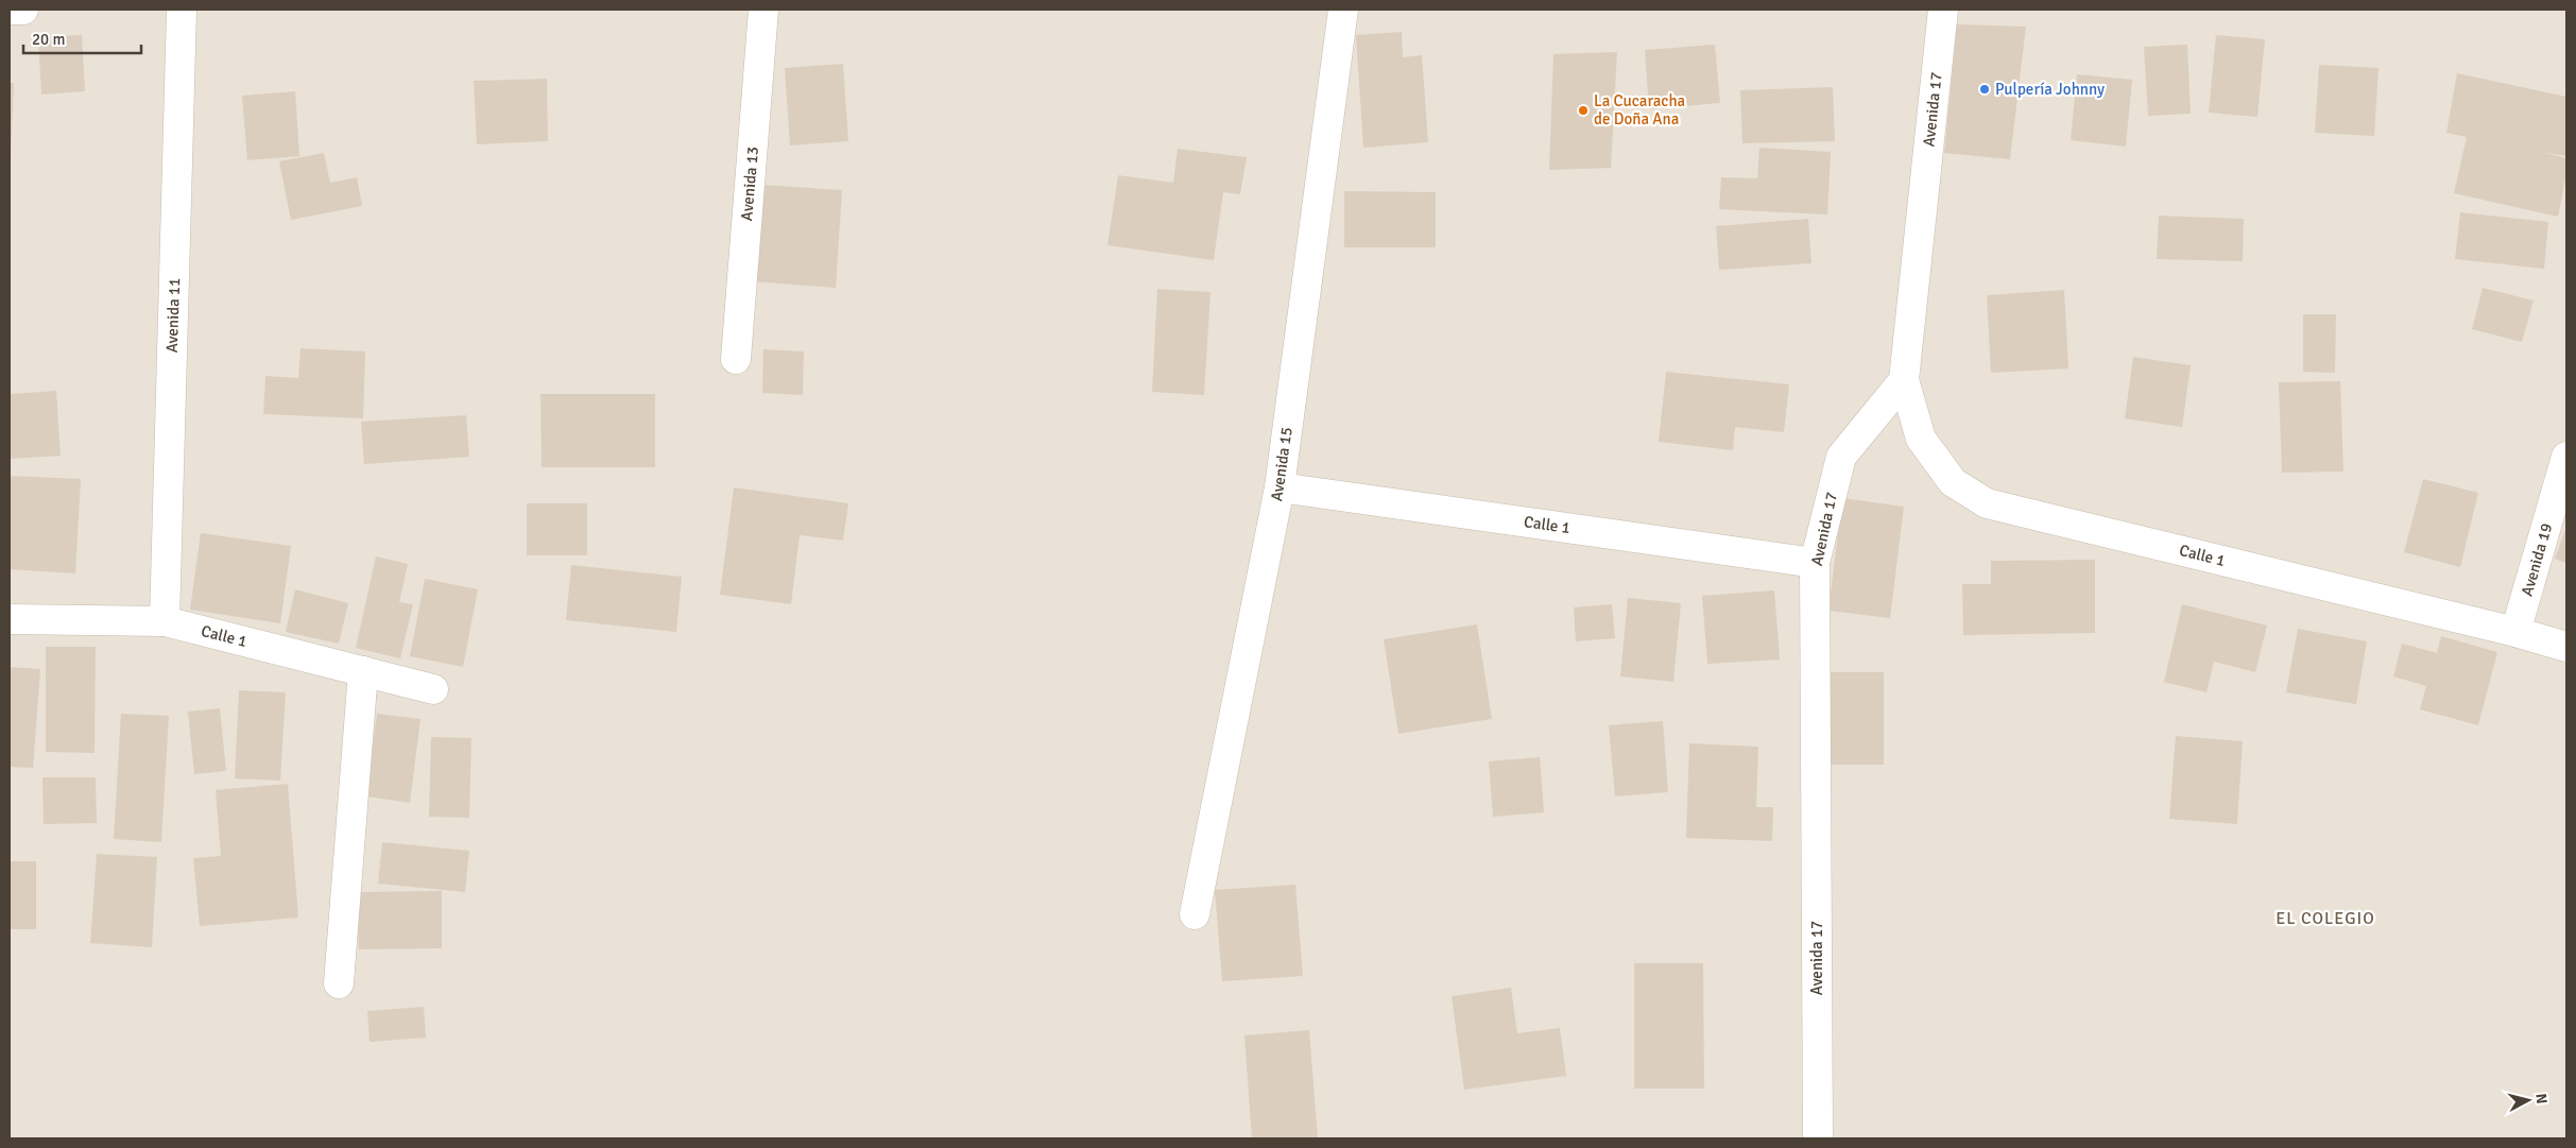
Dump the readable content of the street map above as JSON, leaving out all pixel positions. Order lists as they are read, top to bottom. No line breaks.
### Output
{"streets":{"street":["Avenida 17","Avenida 13","Avenida 11","Avenida 15","Calle 1","Avenida 19"]},"crossings":[["Avenida 17","Calle 1"],["Avenida 11","Calle 1"],["Avenida 15","Calle 1"],["Calle 1","Avenida 19"]],"districts":["EL COLEGIO"],"places":["Pulpería Johnny","La Cucaracha de Doña Ana"],"scale_bar":"20 m","north":"right"}
